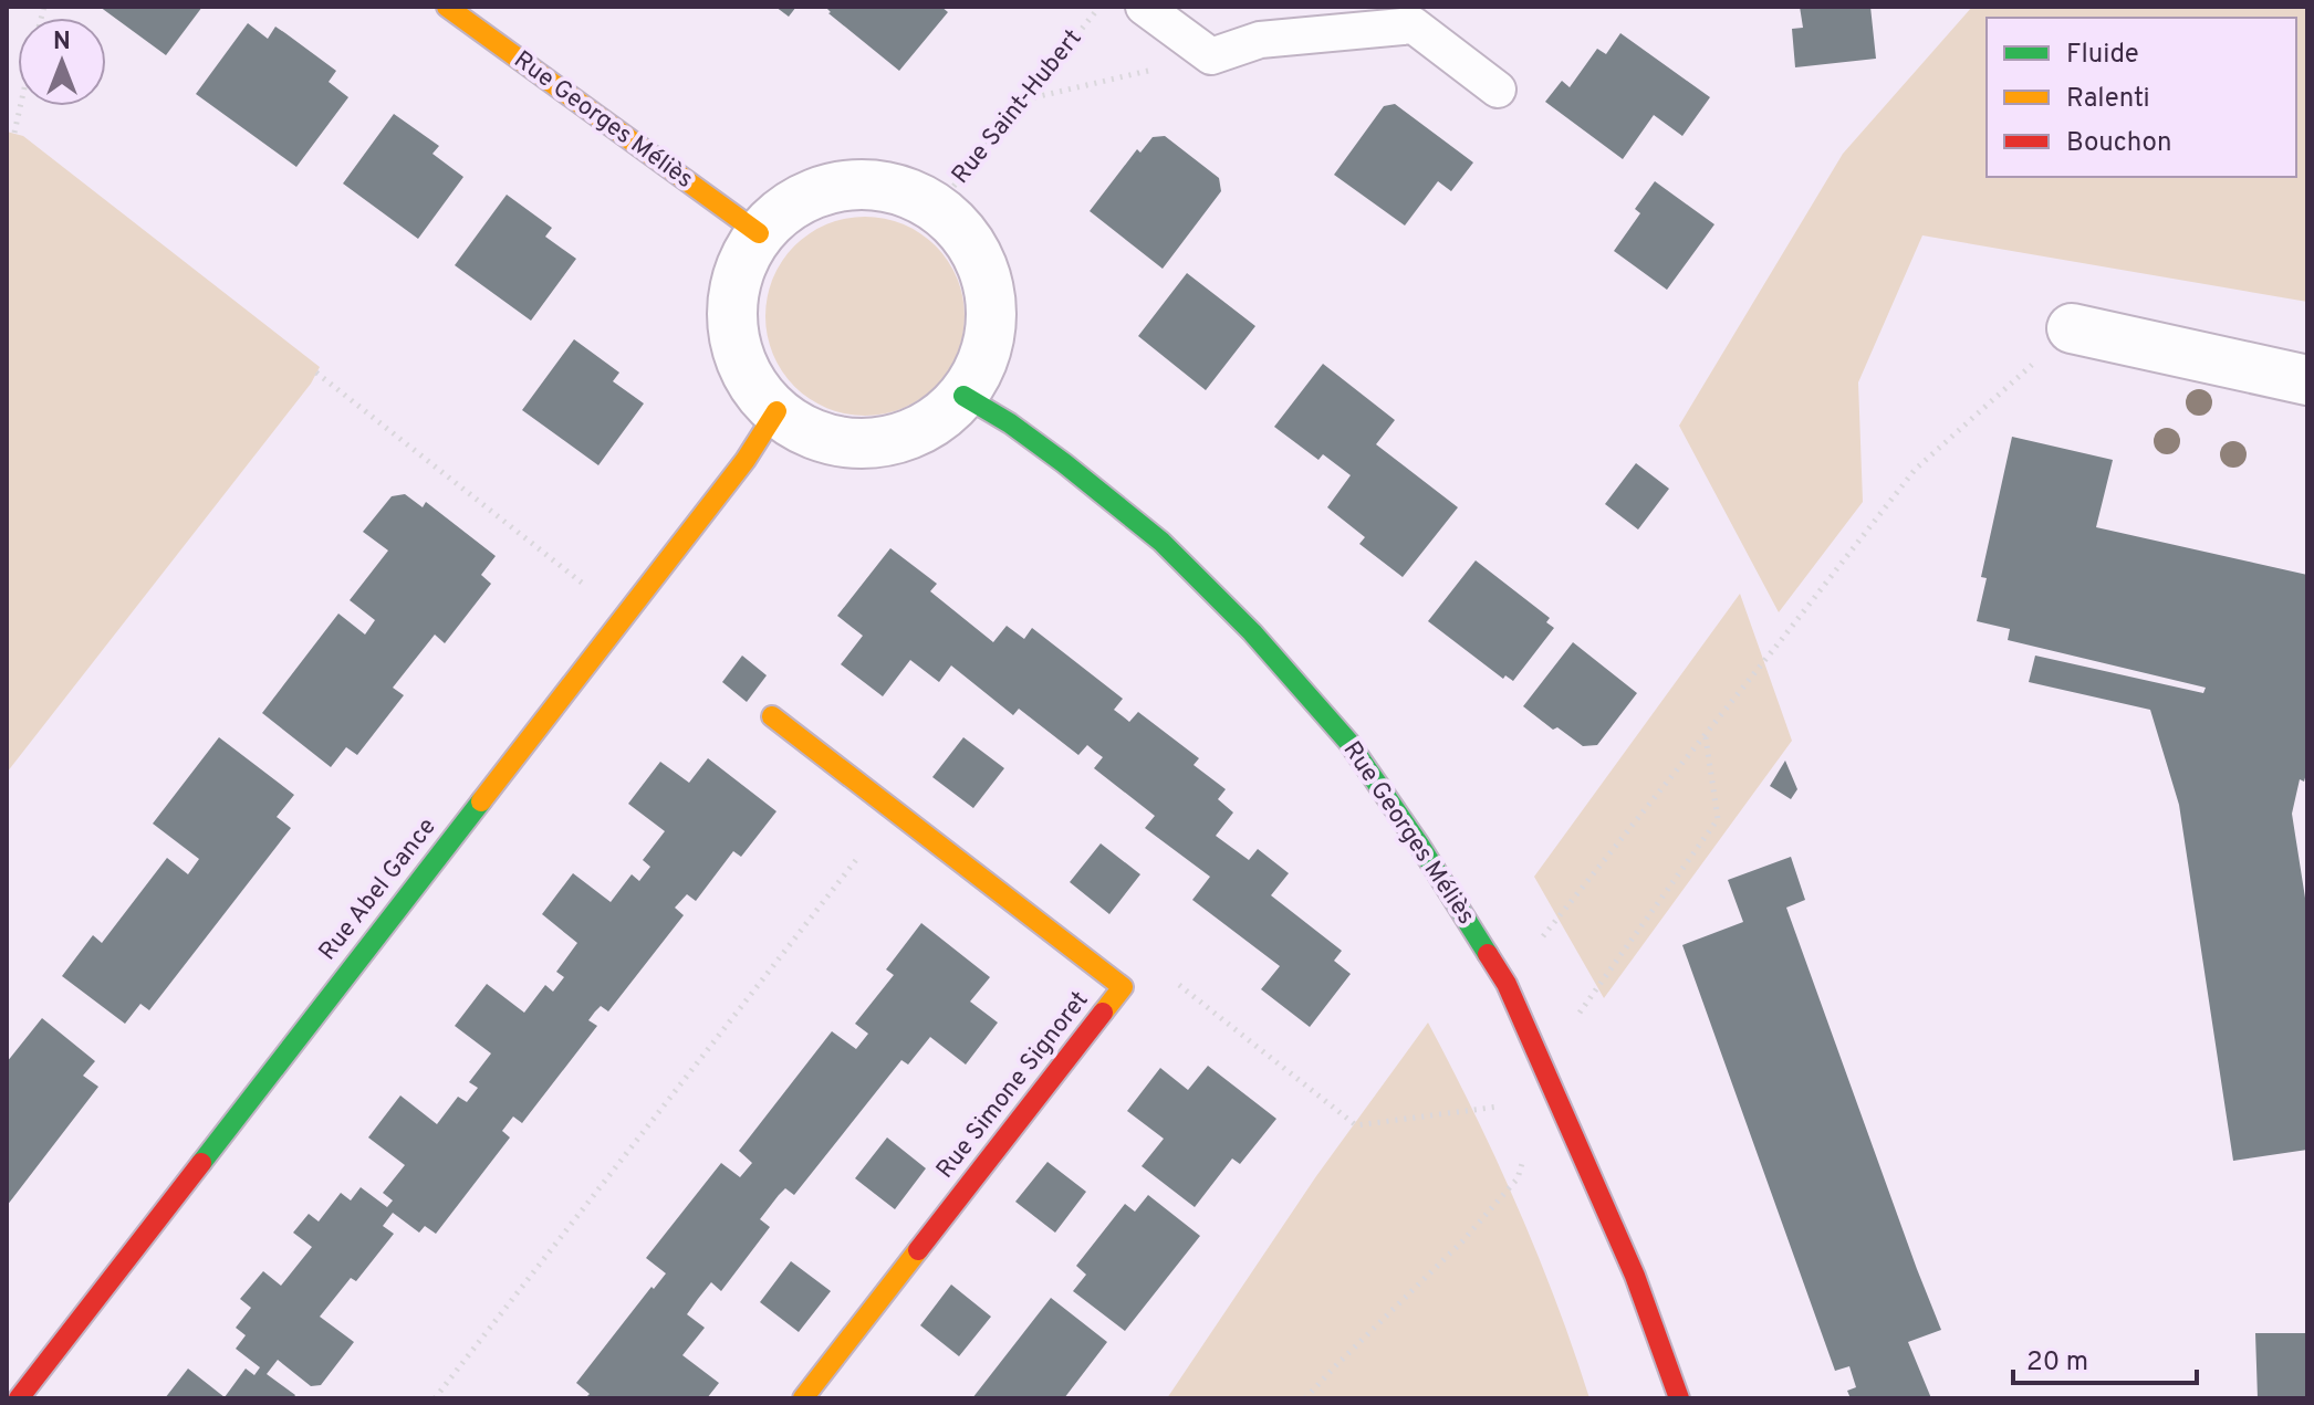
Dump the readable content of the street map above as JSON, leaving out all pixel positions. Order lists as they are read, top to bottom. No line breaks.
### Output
{"streets":{"street":["Rue Georges Méliès","Rue Abel Gance","Rue Simone Signoret"],"path":["Rue Saint-Hubert"]},"crossings":[["Rue Saint-Hubert","Rue Georges Méliès"],["Rue Saint-Hubert","Rue Abel Gance"],["Rue Georges Méliès","Rue Abel Gance"]],"legend":["Fluide","Ralenti","Bouchon"],"scale_bar":"20 m","north":"top"}
